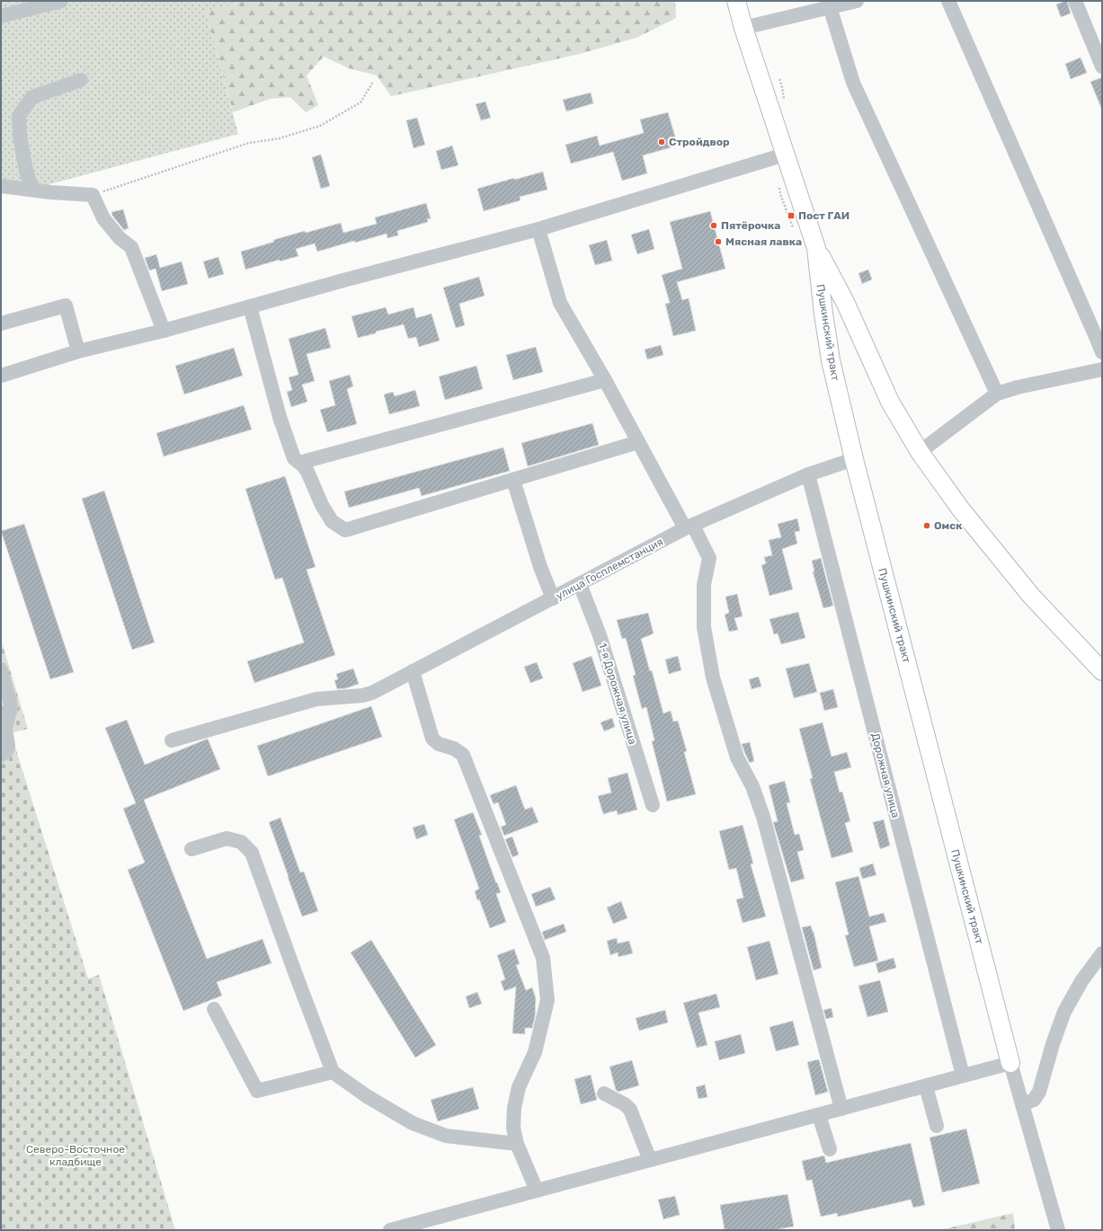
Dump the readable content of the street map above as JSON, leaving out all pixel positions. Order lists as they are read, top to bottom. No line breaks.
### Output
{"streets":{"main road":["Пушкинский тракт"],"street":["улица Госплемстанция","1-я Дорожная улица","Дорожная улица"]},"crossings":[["Пушкинский тракт","улица Госплемстанция"],["улица Госплемстанция","1-я Дорожная улица"],["улица Госплемстанция","Дорожная улица"]],"parks":["Северо-Восточное кладбище"],"places":{"other":["Стройдвор","Пятёрочка","Мясная лавка","Омск"],"transit":["Пост ГАИ"]}}
